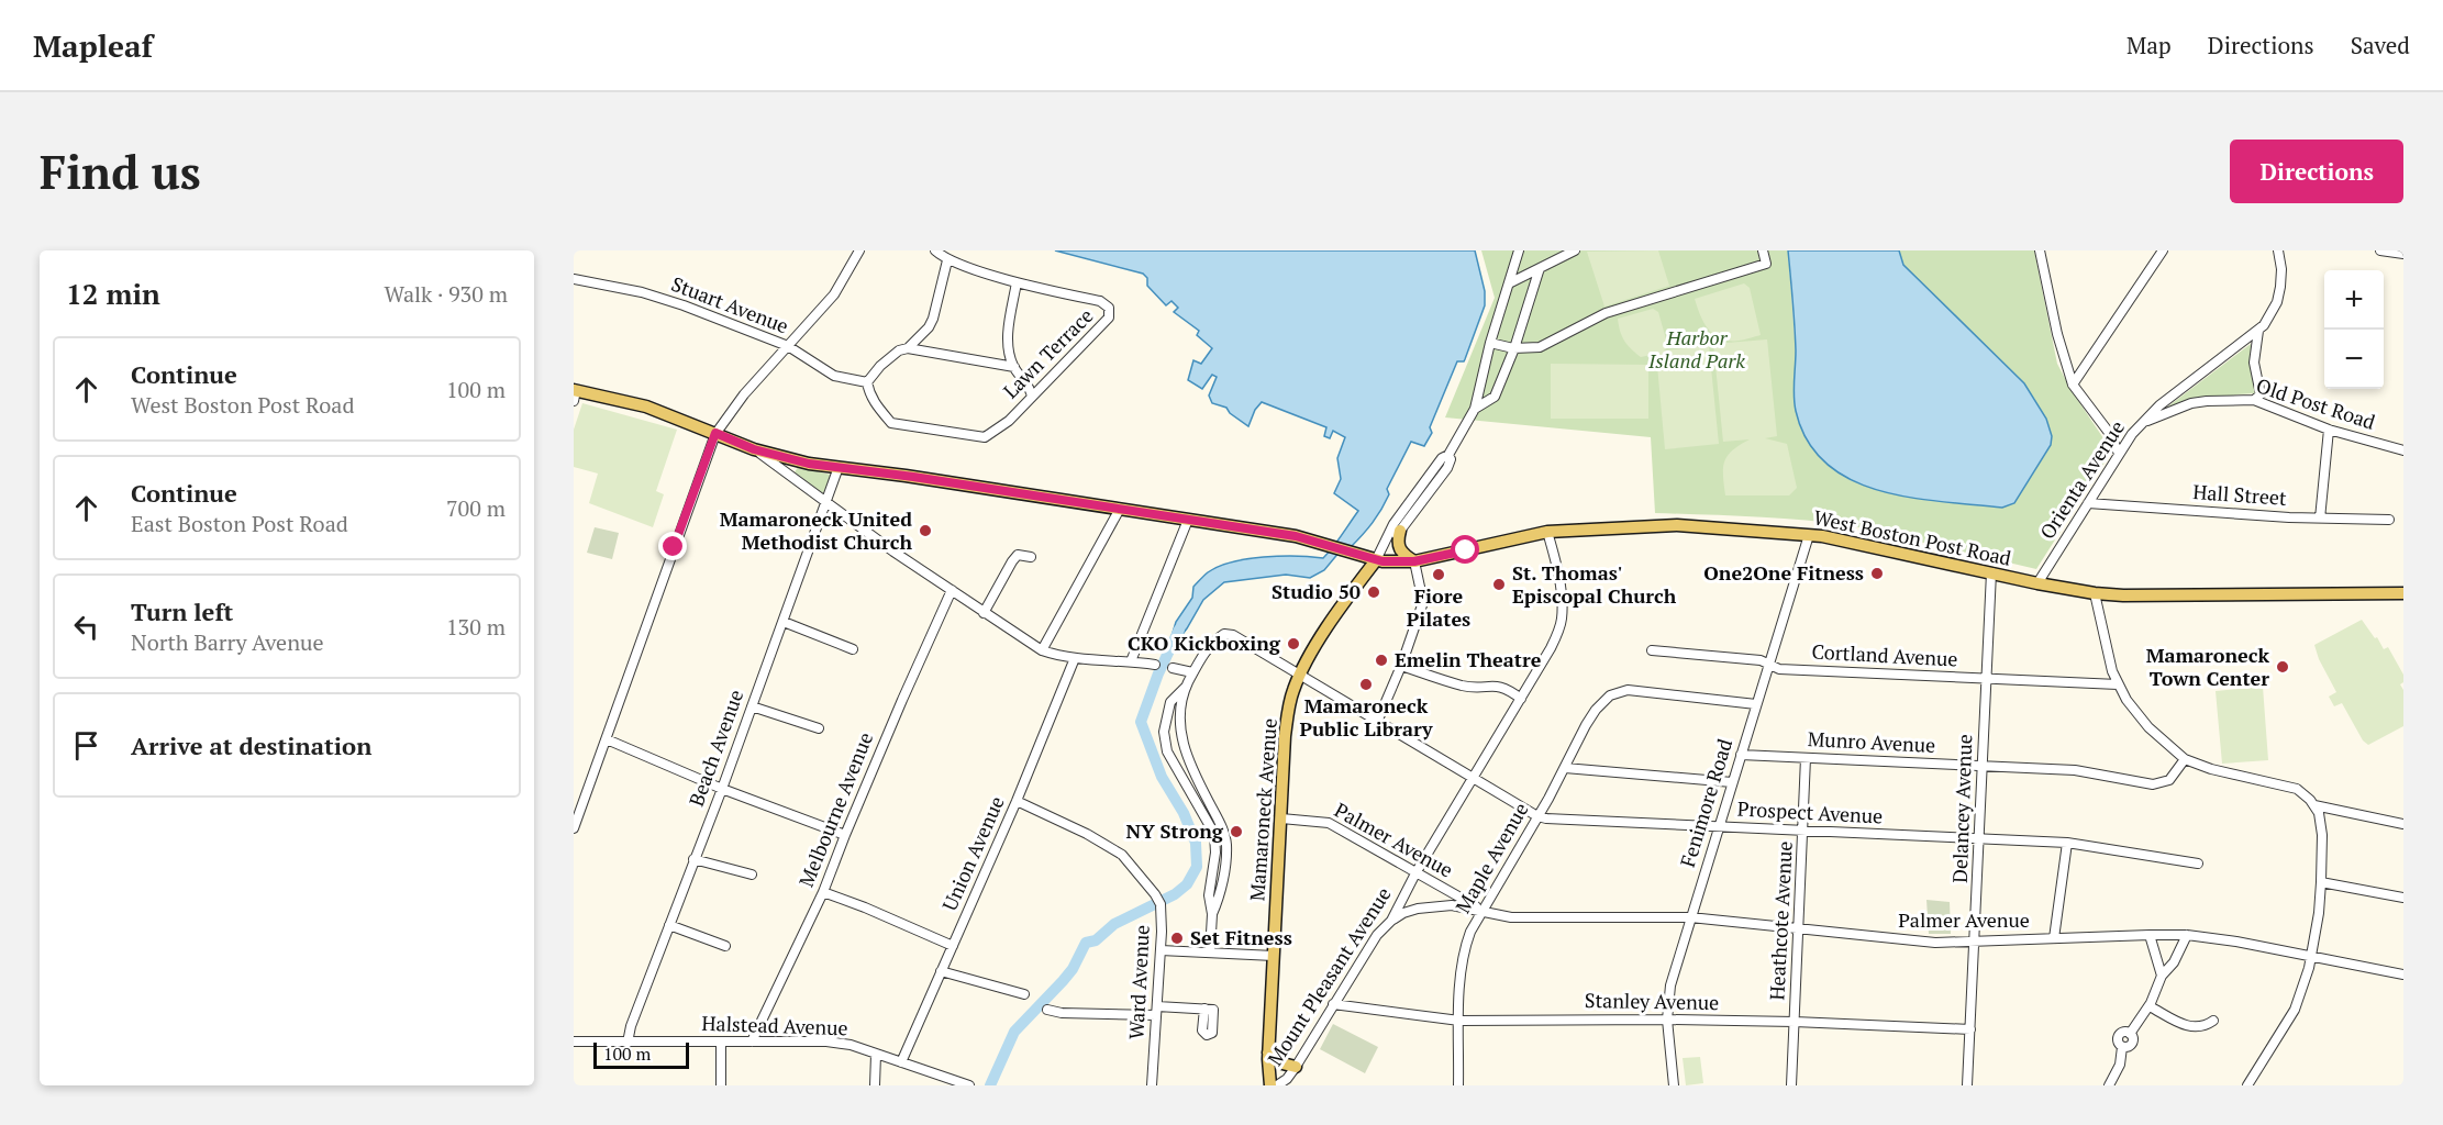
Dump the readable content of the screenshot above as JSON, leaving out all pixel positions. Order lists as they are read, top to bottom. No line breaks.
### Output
{"streets":{"main road":["West Boston Post Road","Mamaroneck Avenue"],"street":["Stuart Avenue","Lawn Terrace","Old Post Road","Orienta Avenue","Hall Street","Cortland Avenue","Munro Avenue","Beach Avenue","Fenimore Road","Delancey Avenue","Melbourne Avenue","Prospect Avenue","Palmer Avenue","Union Avenue","Maple Avenue","Heathcote Avenue","Mount Pleasant Avenue","Ward Avenue","Stanley Avenue","Halstead Avenue"]},"crossings":[["Stuart Avenue","Lawn Terrace"],["Old Post Road","Orienta Avenue"],["Orienta Avenue","Hall Street"],["Orienta Avenue","West Boston Post Road"],["West Boston Post Road","Beach Avenue"],["West Boston Post Road","Fenimore Road"],["West Boston Post Road","Delancey Avenue"],["West Boston Post Road","Mamaroneck Avenue"],["West Boston Post Road","Mount Pleasant Avenue"],["Cortland Avenue","Fenimore Road"],["Cortland Avenue","Delancey Avenue"],["Munro Avenue","Fenimore Road"],["Munro Avenue","Delancey Avenue"],["Munro Avenue","Heathcote Avenue"],["Beach Avenue","Halstead Avenue"],["Fenimore Road","Prospect Avenue"],["Fenimore Road","Palmer Avenue"],["Fenimore Road","Maple Avenue"],["Fenimore Road","Stanley Avenue"],["Delancey Avenue","Prospect Avenue"],["Delancey Avenue","Palmer Avenue"],["Delancey Avenue","Stanley Avenue"],["Melbourne Avenue","Halstead Avenue"],["Mamaroneck Avenue","Prospect Avenue"],["Mamaroneck Avenue","Palmer Avenue"],["Prospect Avenue","Maple Avenue"],["Prospect Avenue","Heathcote Avenue"],["Prospect Avenue","Mount Pleasant Avenue"],["Palmer Avenue","Maple Avenue"],["Palmer Avenue","Heathcote Avenue"],["Palmer Avenue","Mount Pleasant Avenue"],["Union Avenue","Ward Avenue"],["Union Avenue","Halstead Avenue"],["Maple Avenue","Stanley Avenue"],["Heathcote Avenue","Stanley Avenue"],["Mount Pleasant Avenue","Stanley Avenue"]],"parks":["Harbor Island Park"],"places":["Mamaroneck United Methodist Church","One2One Fitness","Fiore Pilates","St. Thomas' Episcopal Church","Studio 50","CKO Kickboxing","Emelin Theatre","Mamaroneck Town Center","Mamaroneck Public Library","NY Strong","Set Fitness"],"scale_bar":"100 m","page":{"header":"Mapleaf","nav":["Map","Directions","Saved"],"buttons":"Directions","title":"Find us","heading":["12 min","Walk · 930 m"],"map_buttons":["+","−"],"list":[["Continue","West Boston Post Road","100 m"],["Continue","East Boston Post Road","700 m"],["Turn left","North Barry Avenue","130 m"],"Arrive at destination"],"scale":"100 m"}}
